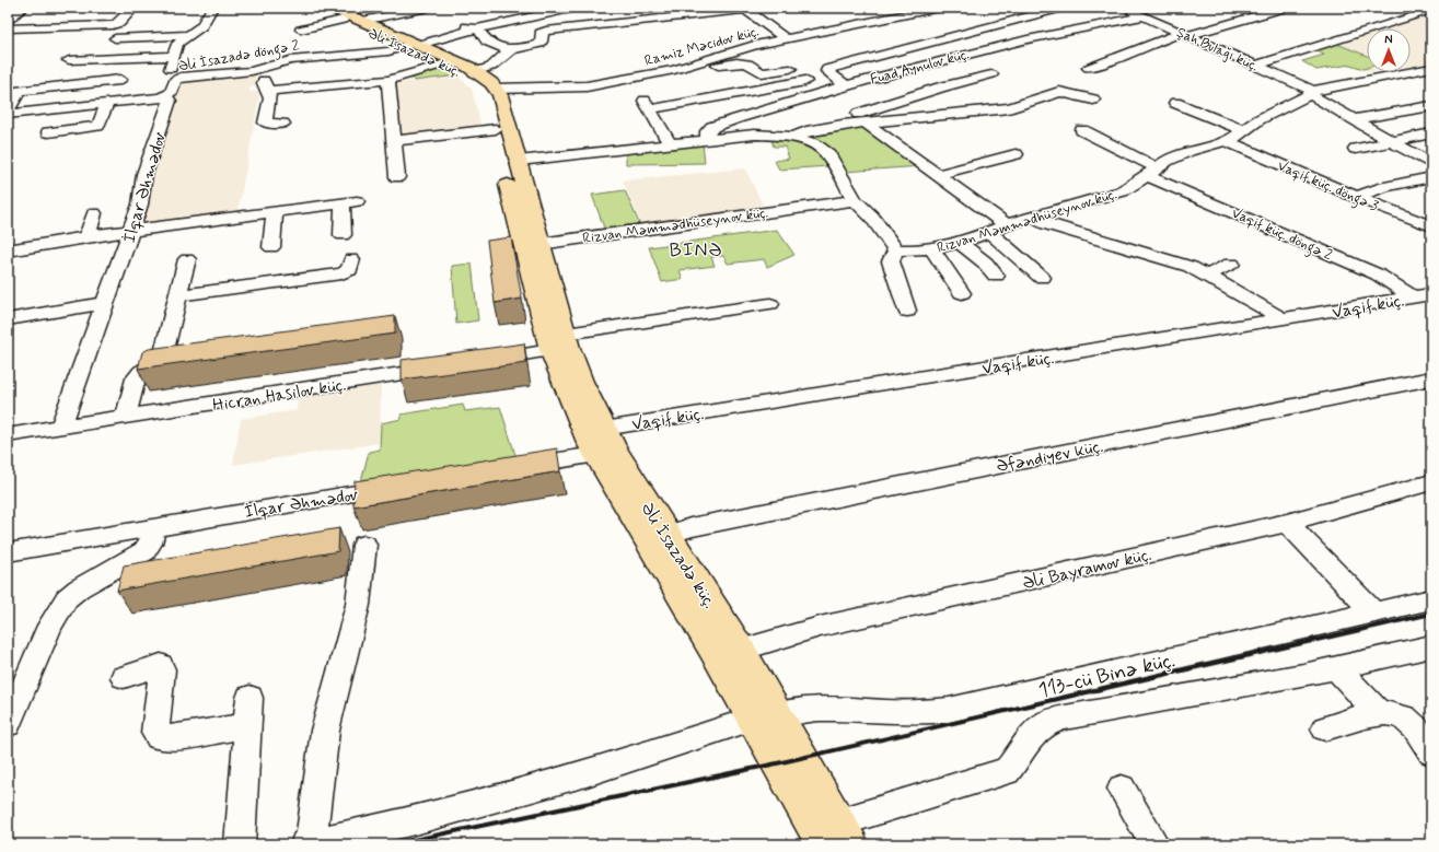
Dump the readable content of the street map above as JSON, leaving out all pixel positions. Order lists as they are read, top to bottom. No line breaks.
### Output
{"streets":{"main road":["Əli İsazadə küç."],"street":["Ramiz Məcidov küç.","Şah Bulağı küç.","Əli İsazadə döngə 2","Fuad Aynulov küç.","Vaqif küç. döngə 3","İlqar Əhmədov","Rizvan Məmmədhüseynov küç.","Vaqif küç. döngə 2","Vaqif küç.","Hicran Hasilov küç.","Əfəndiyev küç.","Əli Bayramov küç.","113-cü Binə küç."]},"crossings":[["Ramiz Məcidov küç.","Əli İsazadə küç."],["Şah Bulağı küç.","Fuad Aynulov küç."],["Şah Bulağı küç.","Rizvan Məmmədhüseynov küç."],["Əli İsazadə küç.","Əli İsazadə döngə 2"],["Əli İsazadə küç.","Rizvan Məmmədhüseynov küç."],["Əli İsazadə küç.","Vaqif küç."],["Əli İsazadə küç.","Əfəndiyev küç."],["Əli İsazadə küç.","Əli Bayramov küç."],["Əli İsazadə küç.","113-cü Binə küç."],["Əli İsazadə döngə 2","İlqar Əhmədov"],["Vaqif küç. döngə 3","Rizvan Məmmədhüseynov küç."],["İlqar Əhmədov","Hicran Hasilov küç."],["Rizvan Məmmədhüseynov küç.","Vaqif küç. döngə 2"],["Vaqif küç. döngə 2","Vaqif küç."]],"districts":["BINƏ"],"north":"top"}
